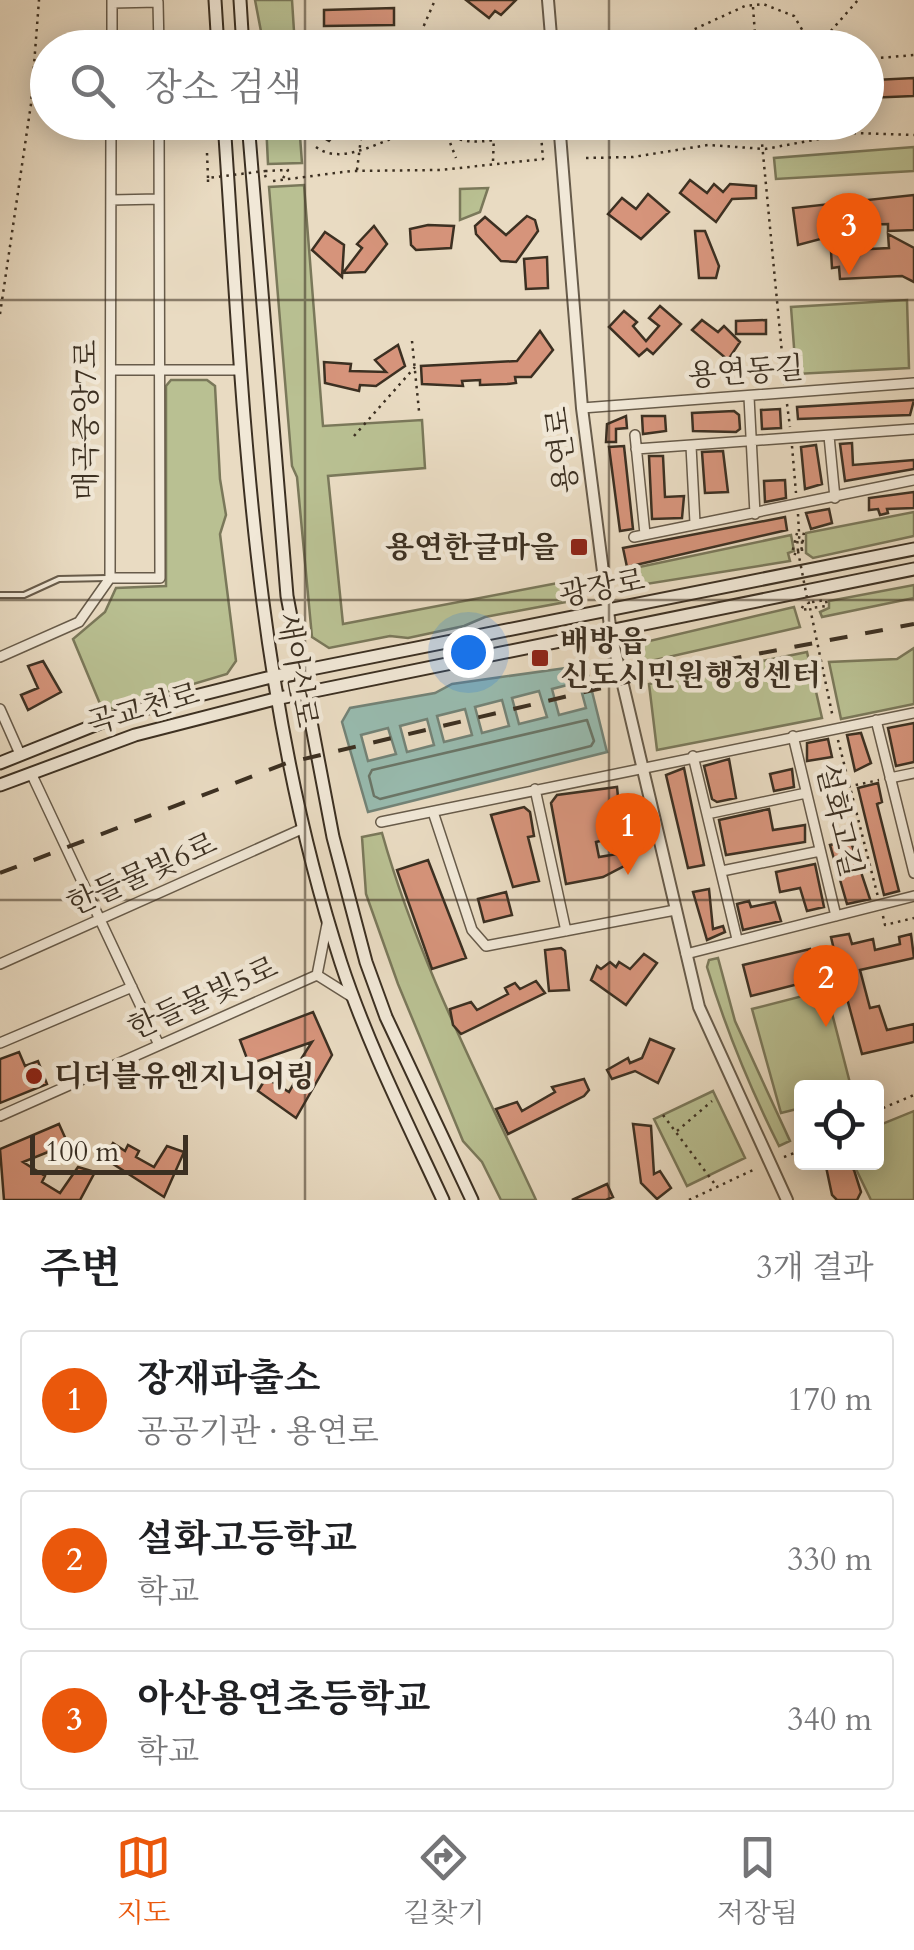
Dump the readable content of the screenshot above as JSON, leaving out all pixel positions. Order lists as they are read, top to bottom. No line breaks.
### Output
{"streets":{"main road":["광장로","새아산로","곡교천로"],"street":["용연동길","매곡중앙7로","용연로","설화고길","한들물빛6로","한들물빛5로"]},"crossings":[["용연동길","용연로"],["용연로","광장로"],["용연로","설화고길"],["광장로","새아산로"],["광장로","곡교천로"],["새아산로","곡교천로"],["새아산로","한들물빛6로"]],"places":{"transit":["용연한글마을","배방읍 신도시민원행정센터"],"other":["디더블유엔지니어링"]},"scale_bar":"100 m","page":{"search":"장소 검색","pins":["3","1","2"],"scale":"100 m","heading":["주변","3개 결과"],"list":[{"mark":"1","name":"장재파출소","note":"공공기관 · 용연로","value":"170 m"},{"mark":"2","name":"설화고등학교","note":"학교","value":"330 m"},{"mark":"3","name":"아산용연초등학교","note":"학교","value":"340 m"}],"nav":["지도","길찾기","저장됨"]}}
